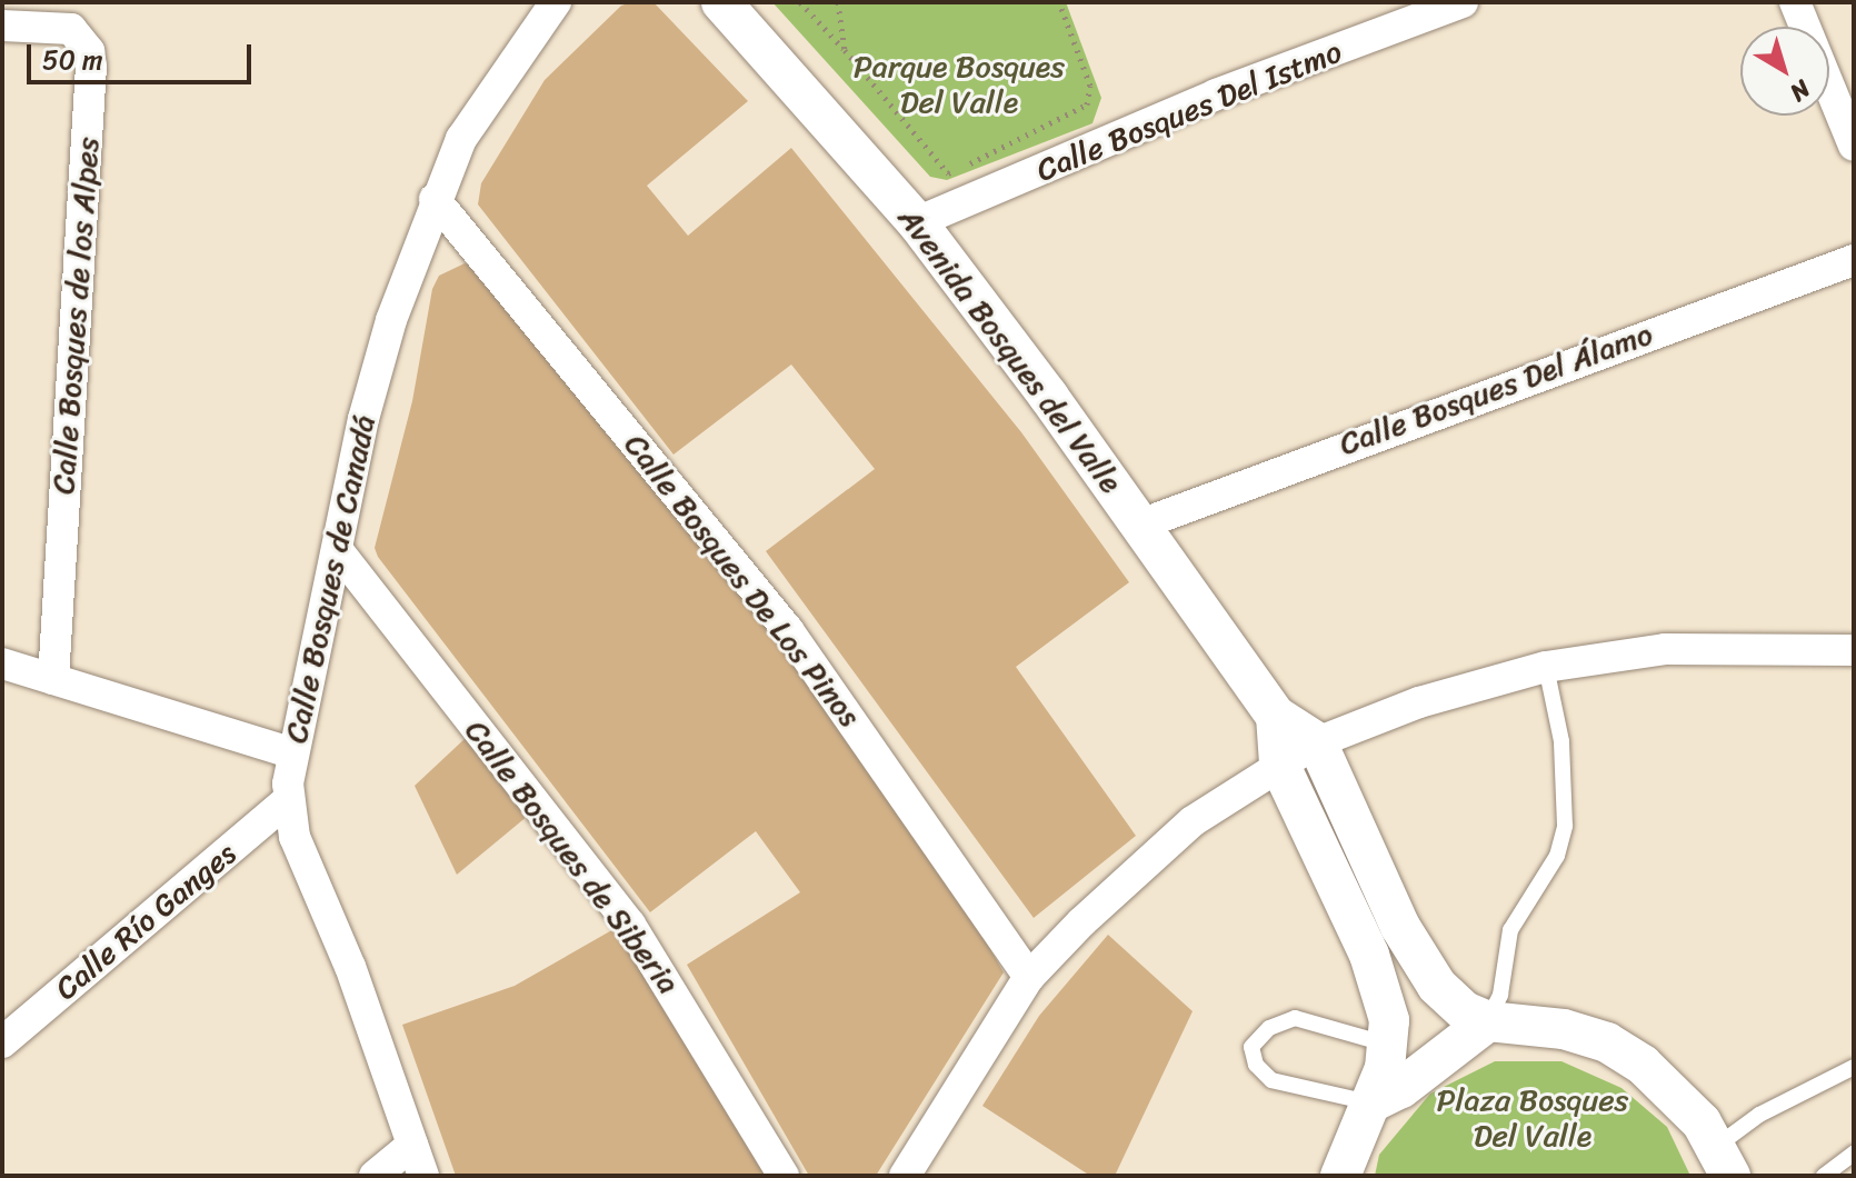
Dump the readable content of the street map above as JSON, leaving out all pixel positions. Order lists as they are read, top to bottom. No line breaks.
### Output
{"streets":{"street":["Calle Bosques Del Istmo","Calle Bosques de los Alpes","Avenida Bosques del Valle","Calle Bosques Del Álamo","Calle Bosques de Canadá","Calle Bosques De Los Pinos","Calle Bosques de Siberia","Calle Río Ganges"]},"crossings":[["Calle Bosques Del Istmo","Avenida Bosques del Valle"],["Avenida Bosques del Valle","Calle Bosques Del Álamo"],["Calle Bosques de Canadá","Calle Bosques De Los Pinos"],["Calle Bosques de Canadá","Calle Bosques de Siberia"],["Calle Bosques de Canadá","Calle Río Ganges"]],"parks":["Parque Bosques Del Valle","Plaza Bosques Del Valle"],"scale_bar":"50 m","north":"bottom right"}
